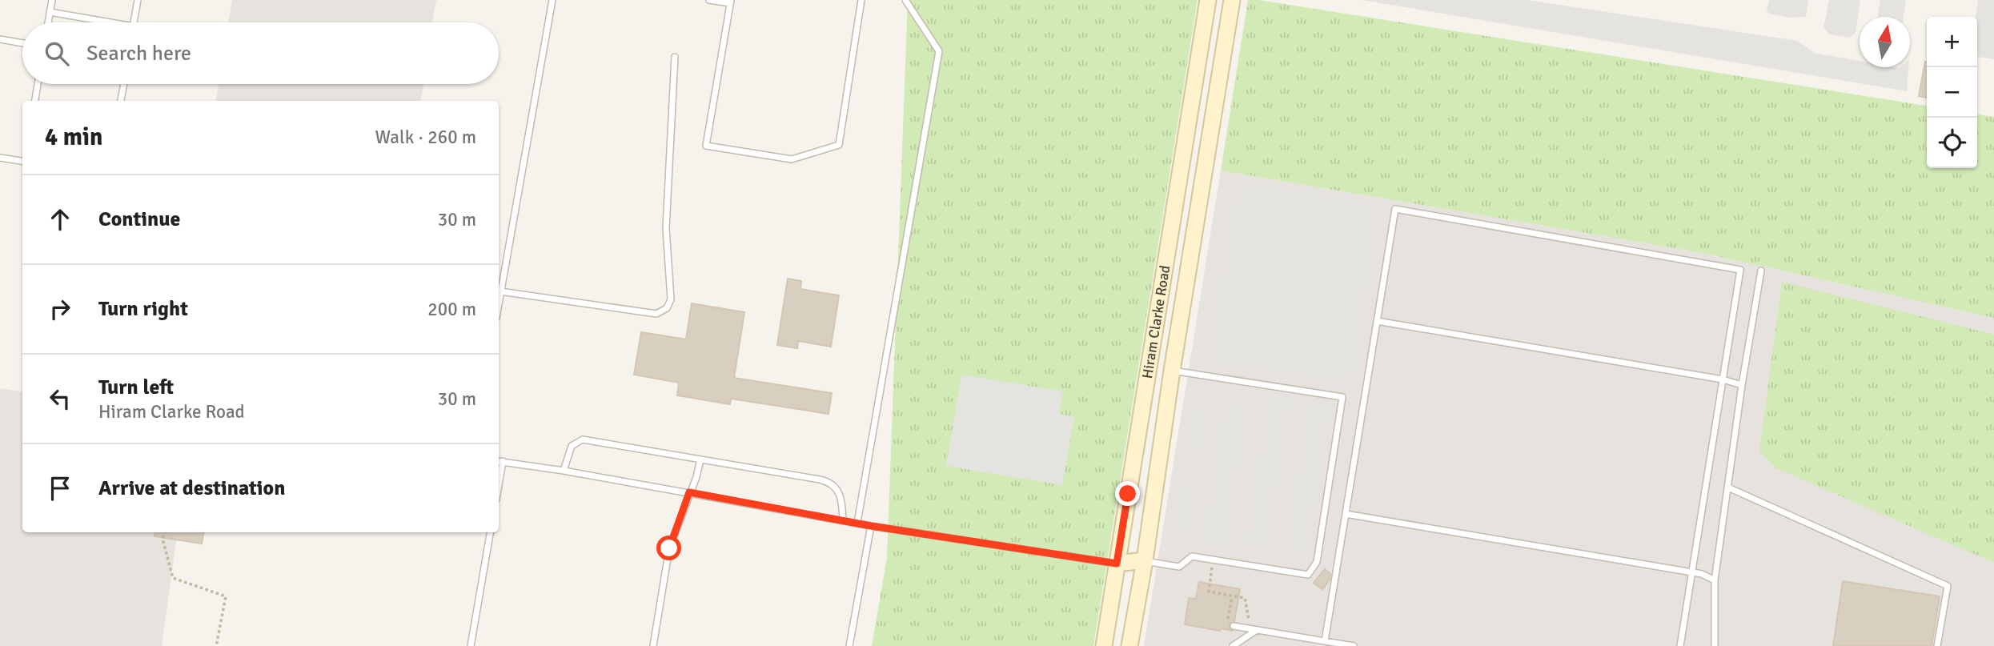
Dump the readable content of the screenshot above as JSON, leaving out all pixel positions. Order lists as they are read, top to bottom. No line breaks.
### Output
{"streets":{"main road":["Hiram Clarke Road"]},"north":"top","page":{"map_buttons":["+","−"],"search":"Search here","heading":["4 min","Walk · 260 m"],"list":[["Continue","30 m"],["Turn right","200 m"],["Turn left","Hiram Clarke Road","30 m"],"Arrive at destination"]}}
